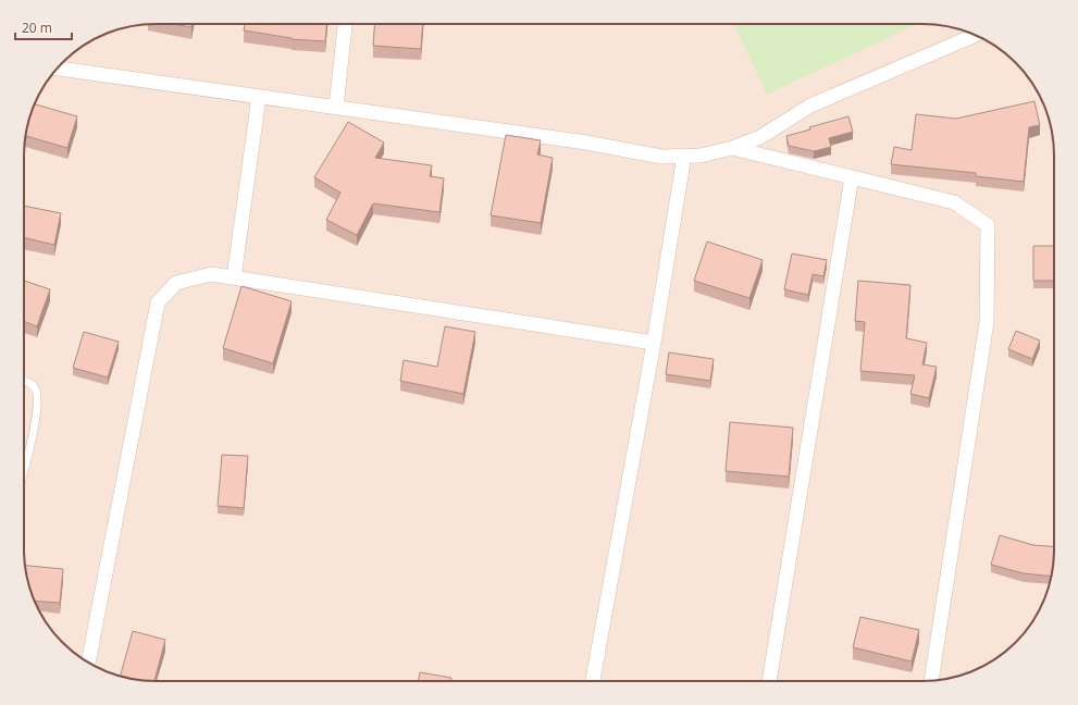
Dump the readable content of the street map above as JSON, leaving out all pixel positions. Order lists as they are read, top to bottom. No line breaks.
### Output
{"scale_bar":"20 m"}
